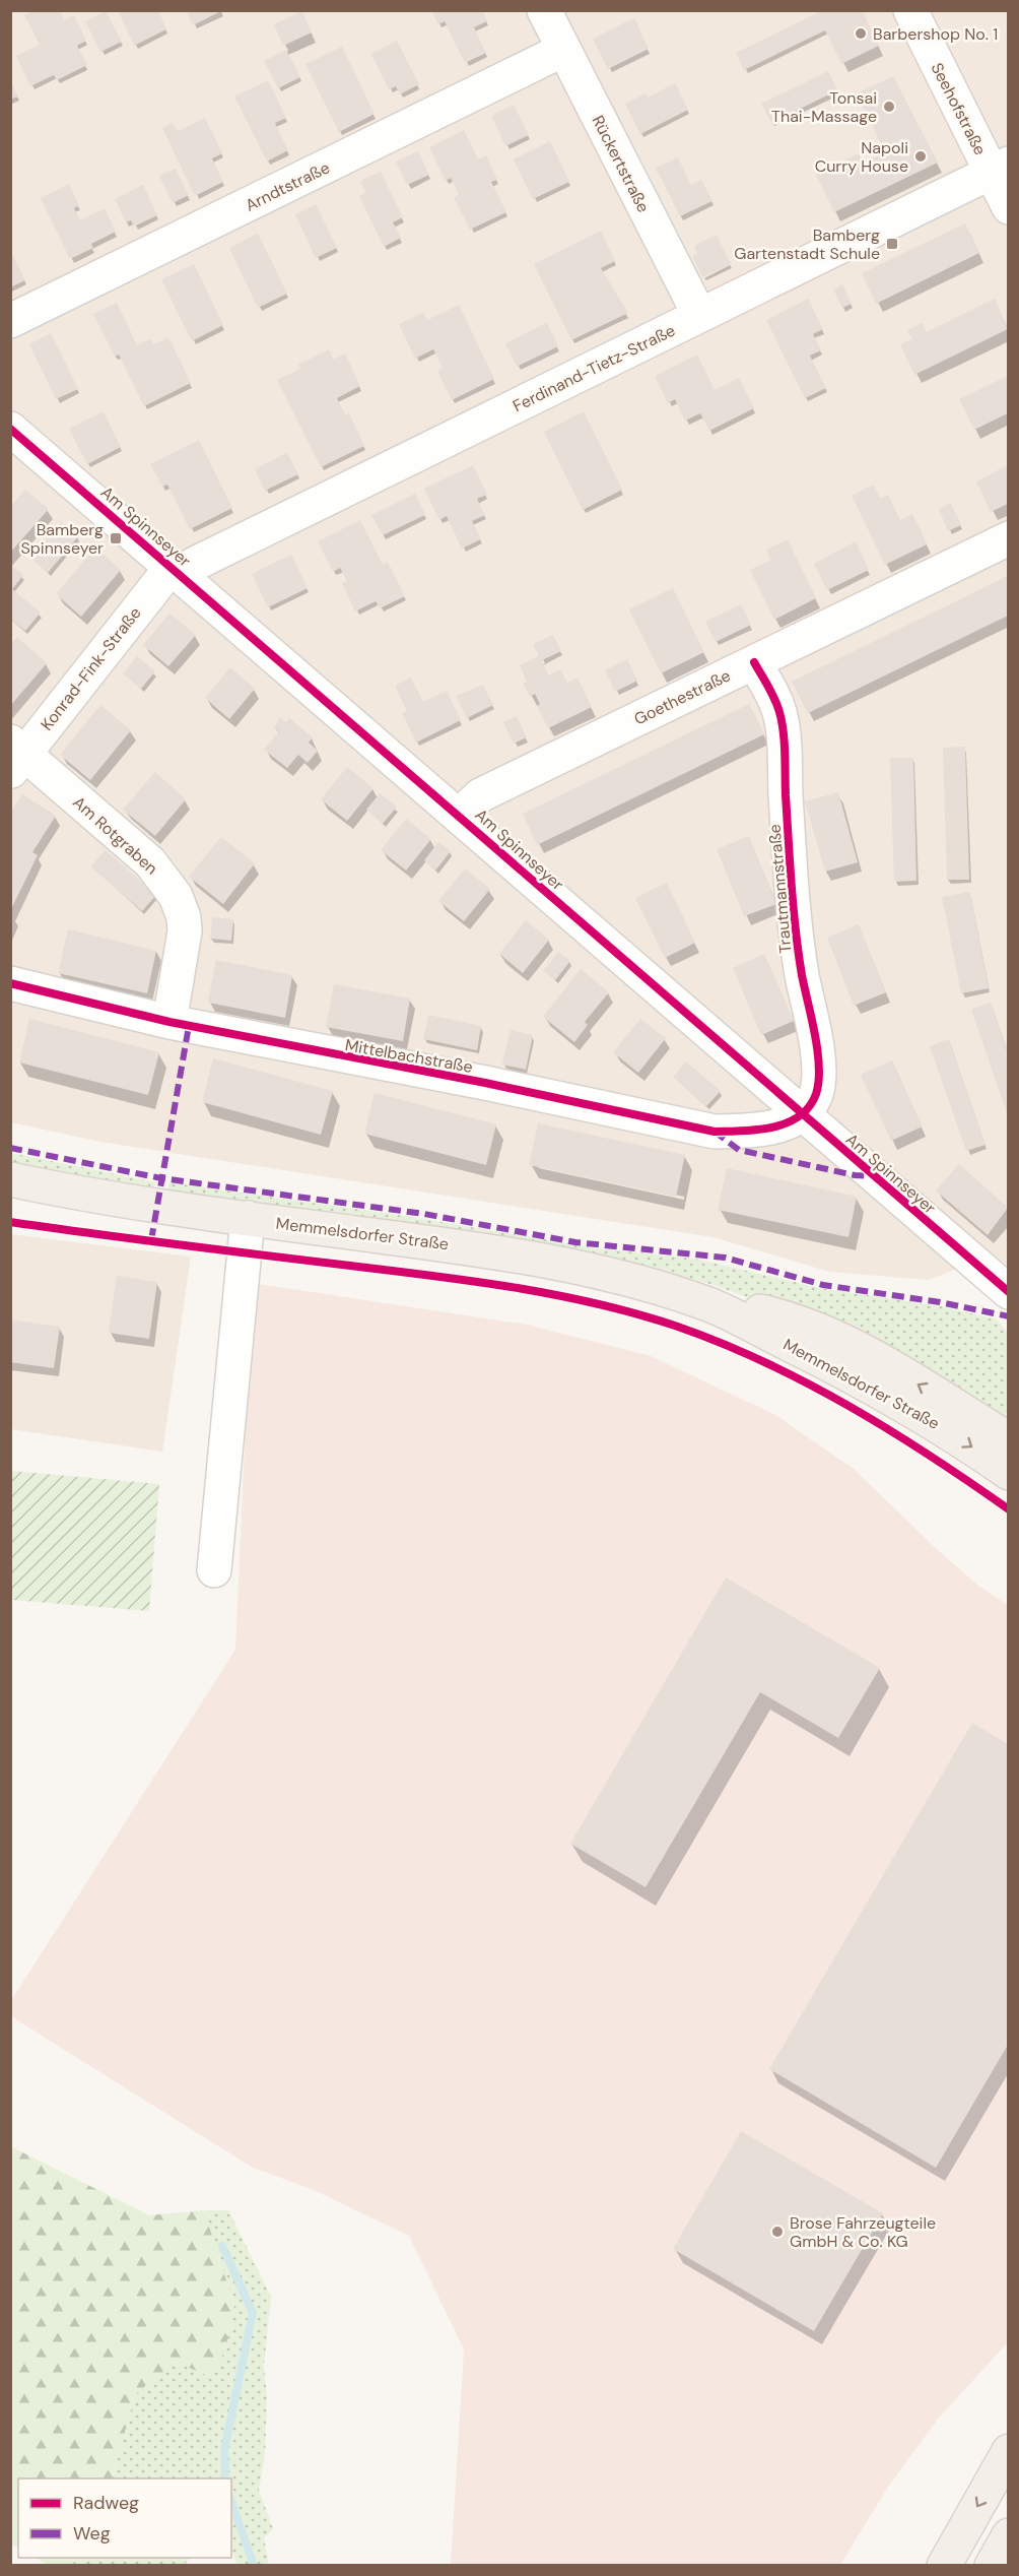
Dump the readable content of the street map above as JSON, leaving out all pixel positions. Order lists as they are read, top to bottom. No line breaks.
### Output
{"streets":{"main road":["Memmelsdorfer Straße"],"street":["Seehofstraße","Rückertstraße","Arndtstraße","Ferdinand-Tietz-Straße","Am Spinnseyer","Konrad-Fink-Straße","Goethestraße","Am Rotgraben","Trautmannstraße","Mittelbachstraße"]},"crossings":[["Seehofstraße","Ferdinand-Tietz-Straße"],["Rückertstraße","Arndtstraße"],["Rückertstraße","Ferdinand-Tietz-Straße"],["Ferdinand-Tietz-Straße","Am Spinnseyer"],["Ferdinand-Tietz-Straße","Konrad-Fink-Straße"],["Am Spinnseyer","Konrad-Fink-Straße"],["Am Spinnseyer","Goethestraße"],["Am Spinnseyer","Trautmannstraße"],["Am Spinnseyer","Mittelbachstraße"],["Konrad-Fink-Straße","Am Rotgraben"],["Goethestraße","Trautmannstraße"],["Am Rotgraben","Mittelbachstraße"],["Trautmannstraße","Mittelbachstraße"]],"places":{"other":["Barbershop No. 1","Tonsai Thai-Massage","Napoli Curry House","Brose Fahrzeugteile GmbH & Co. KG"],"transit":["Bamberg Gartenstadt Schule","Bamberg Spinnseyer"]},"legend":["Radweg","Weg"]}
